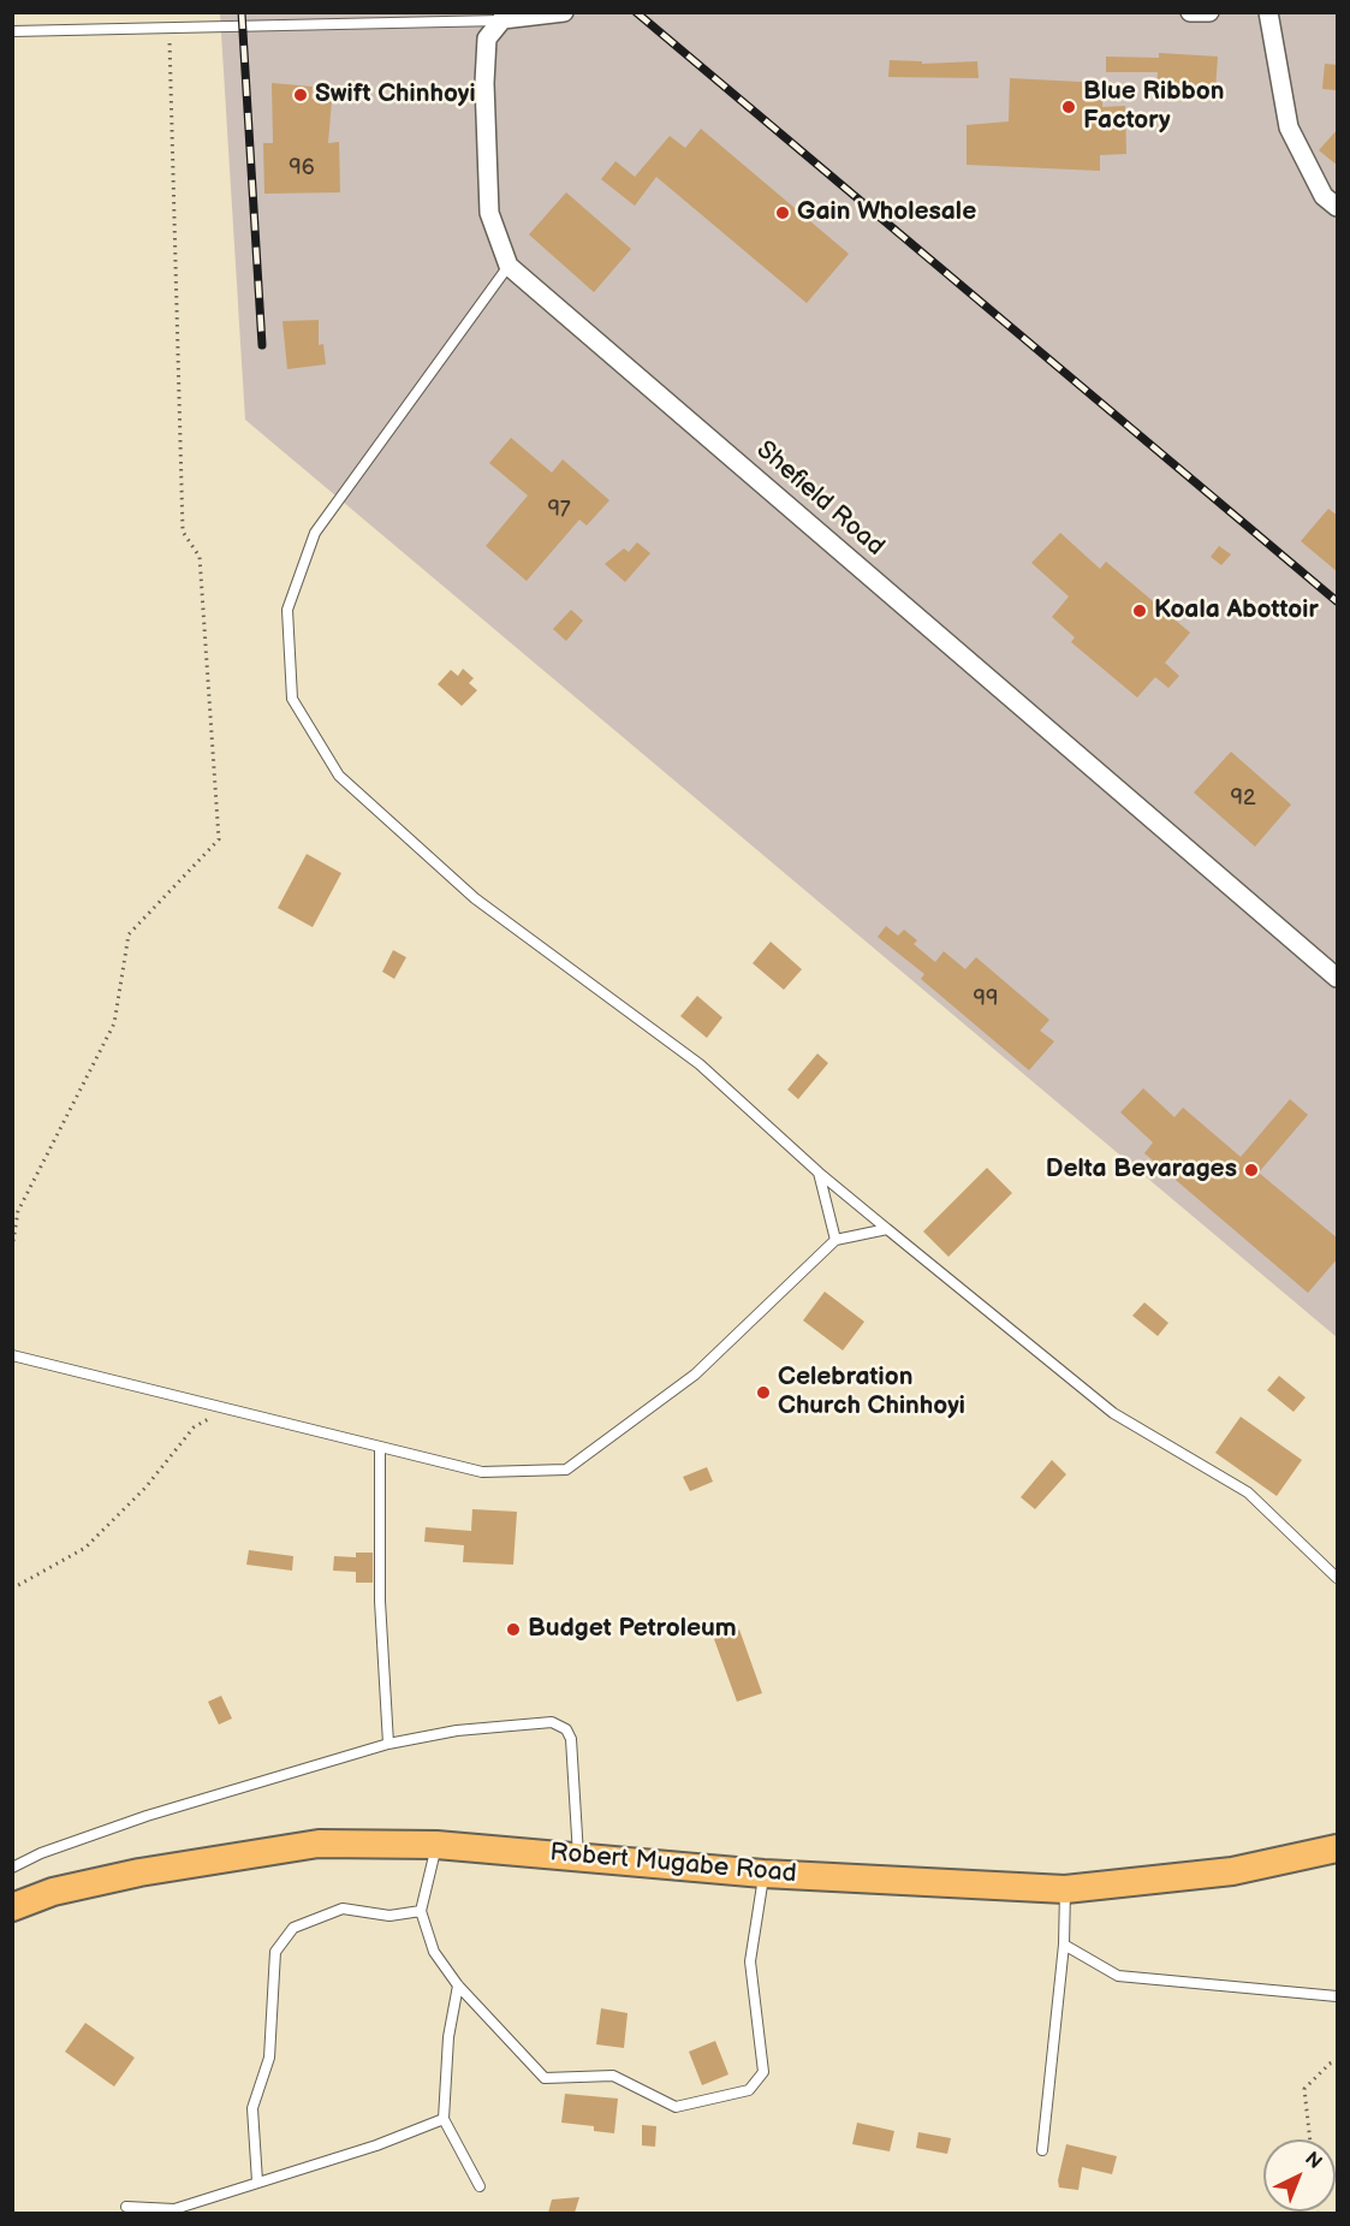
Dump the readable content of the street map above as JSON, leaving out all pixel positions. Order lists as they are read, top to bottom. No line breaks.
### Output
{"streets":{"main road":["Robert Mugabe Road"],"street":["Shefield Road"]},"places":["Swift Chinhoyi","Blue Ribbon Factory","Gain Wholesale","Koala Abottoir","Delta Bevarages","Celebration Church Chinhoyi","Budget Petroleum"],"house_numbers":["96","97","92","99"],"north":"top right"}
